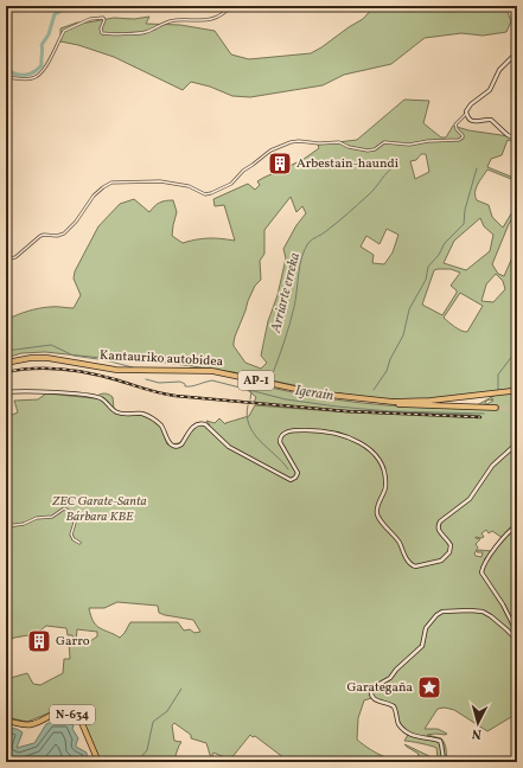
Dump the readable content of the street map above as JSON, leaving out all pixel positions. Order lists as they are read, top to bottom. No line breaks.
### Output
{"streets":{"highway":["Kantauriko autobidea","AP-1","N-634"]},"water":["Arriarte erreka","Igerain"],"parks":["ZEC Garate-Santa Bárbara KBE"],"places":{"building":["Arbestain-haundi","Garro"],"place":["Garategaña"]},"north":"bottom"}
